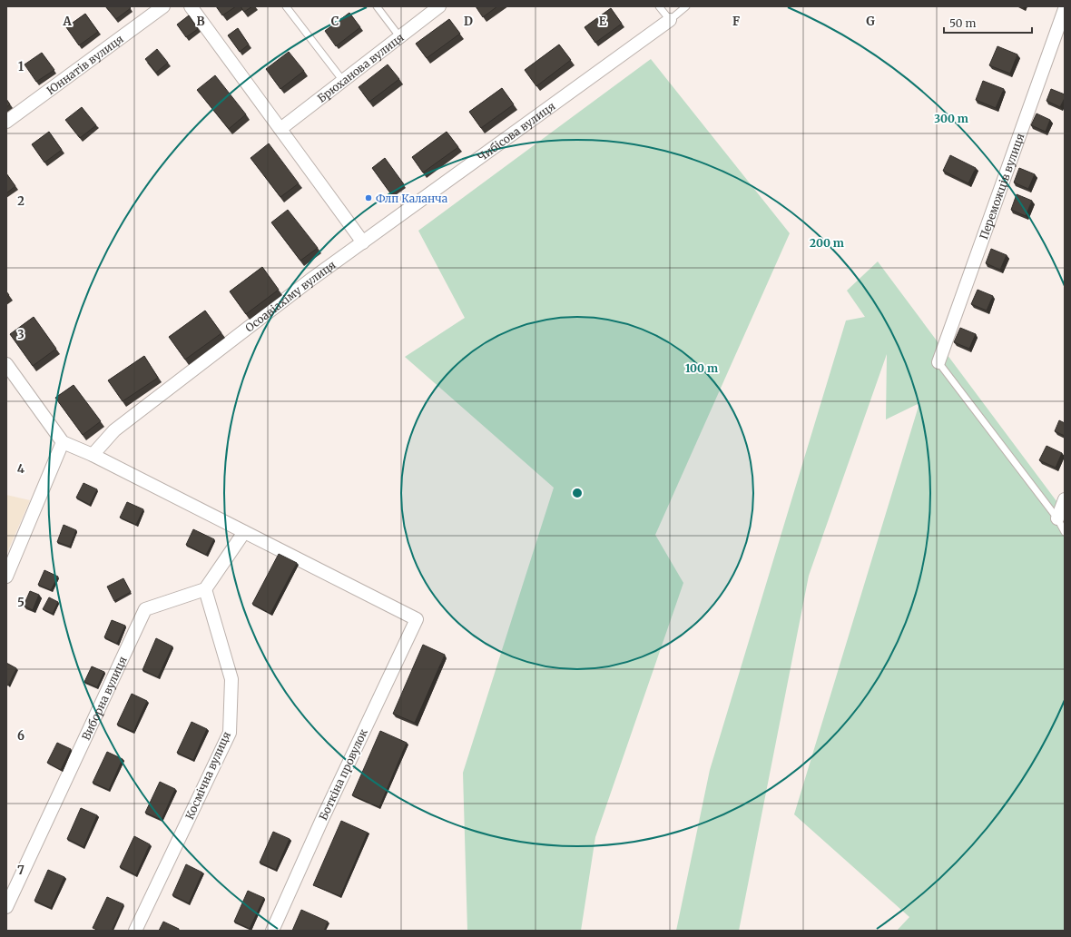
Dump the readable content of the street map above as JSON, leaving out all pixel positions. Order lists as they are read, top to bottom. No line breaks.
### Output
{"streets":{"street":["Юннатів вулиця","Брюханова вулиця","Чибісова вулиця","Переможців вулиця","Осоавіахіму вулиця","Виборна вулиця","Боткіна провулок","Космічна вулиця"]},"crossings":[["Чибісова вулиця","Осоавіахіму вулиця"],["Виборна вулиця","Космічна вулиця"]],"places":["Флп Каланча"],"scale_bar":"50 m","grid":{"columns":["A","B","C","D","E","F","G"],"rows":["1","2","3","4","5","6","7"]},"rings":["300 m","200 m","100 m"]}
